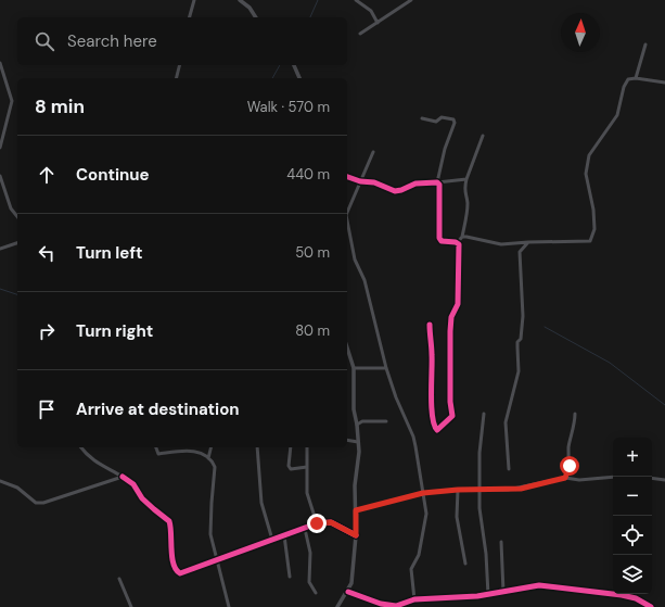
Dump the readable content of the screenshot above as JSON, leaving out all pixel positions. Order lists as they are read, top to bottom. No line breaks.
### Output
{"north":"top","page":{"search":"Search here","heading":["8 min","Walk · 570 m"],"list":[["Continue","440 m"],["Turn left","50 m"],["Turn right","80 m"],"Arrive at destination"],"map_buttons":["+","−"]}}
